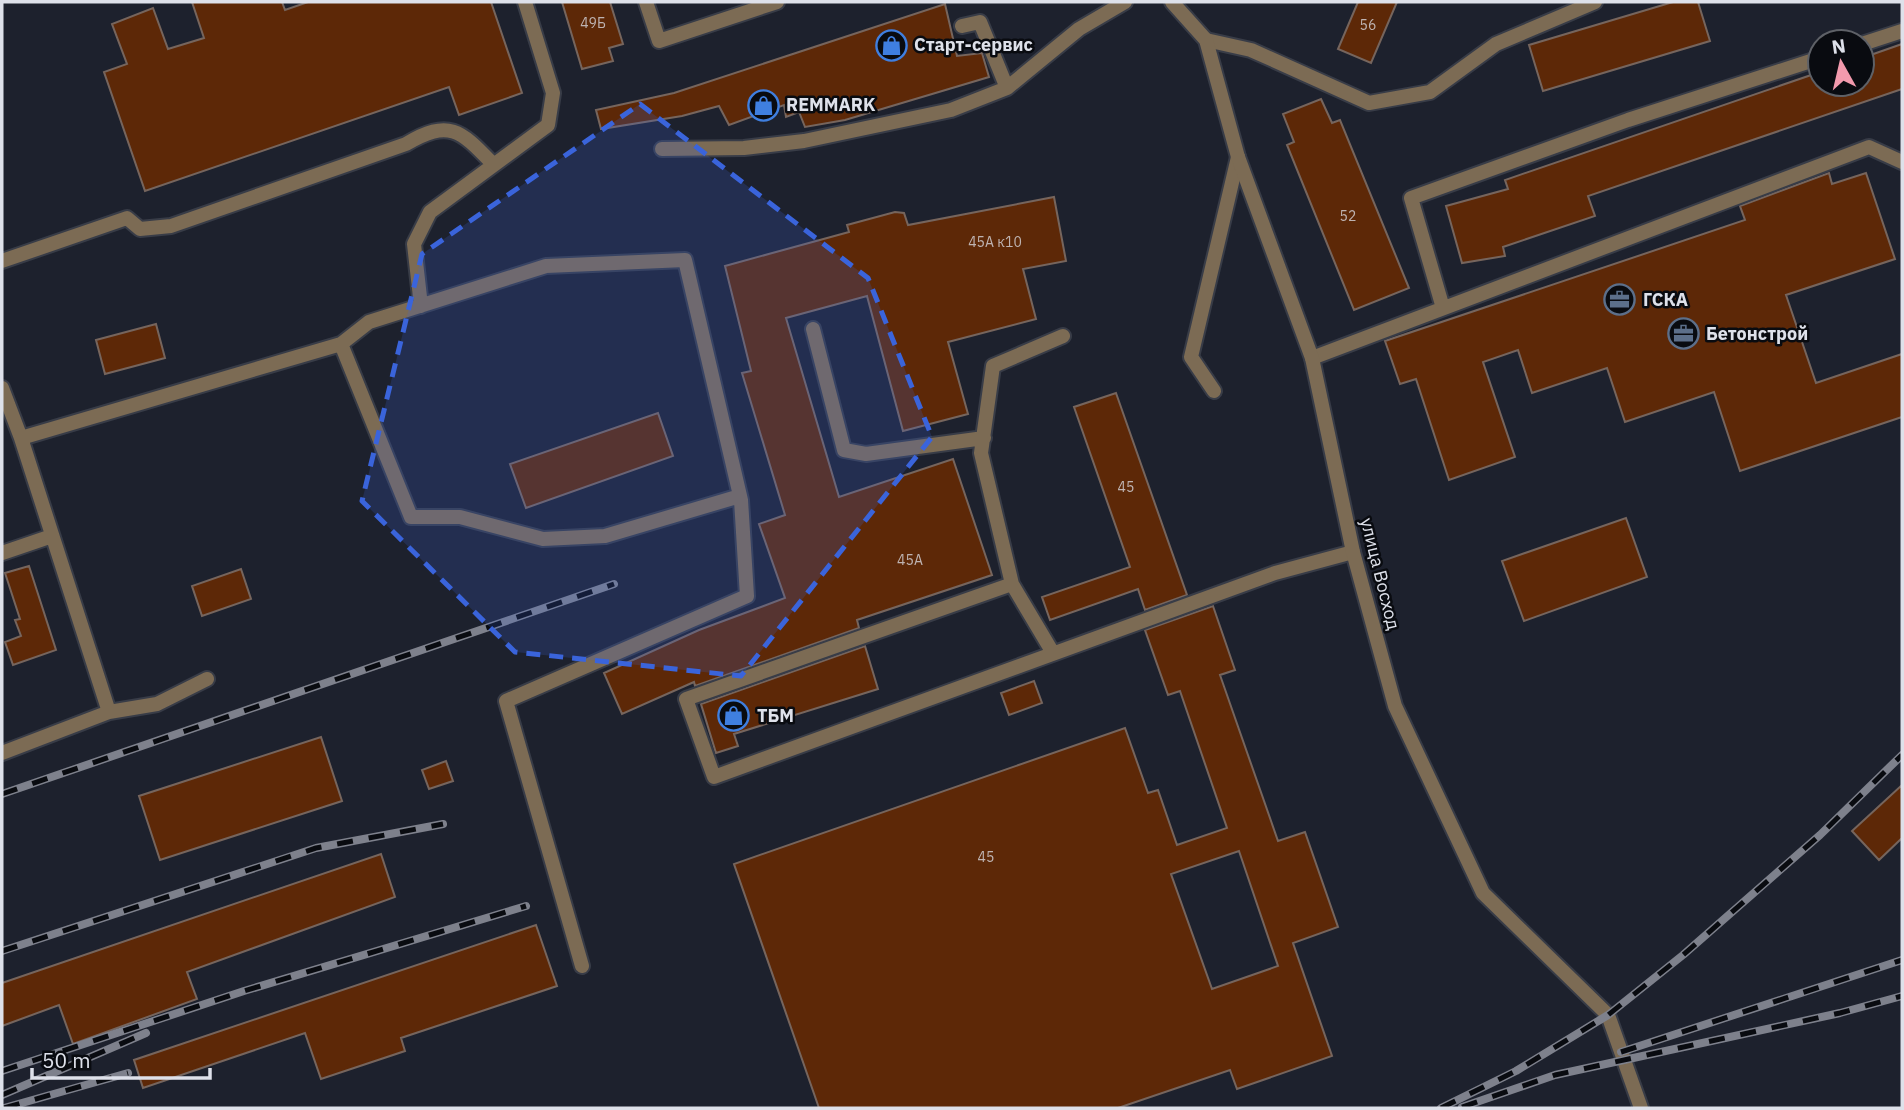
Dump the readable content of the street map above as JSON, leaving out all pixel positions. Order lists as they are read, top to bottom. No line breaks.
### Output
{"streets":{"street":["улица Восход"]},"places":{"shop":["Старт-сервис","REMMARK","ТБМ"],"office":["ГСКА","Бетонстрой"]},"house_numbers":["49Б","56","52","45А к10","45","45А","45"],"scale_bar":"50 m","north":"top"}
